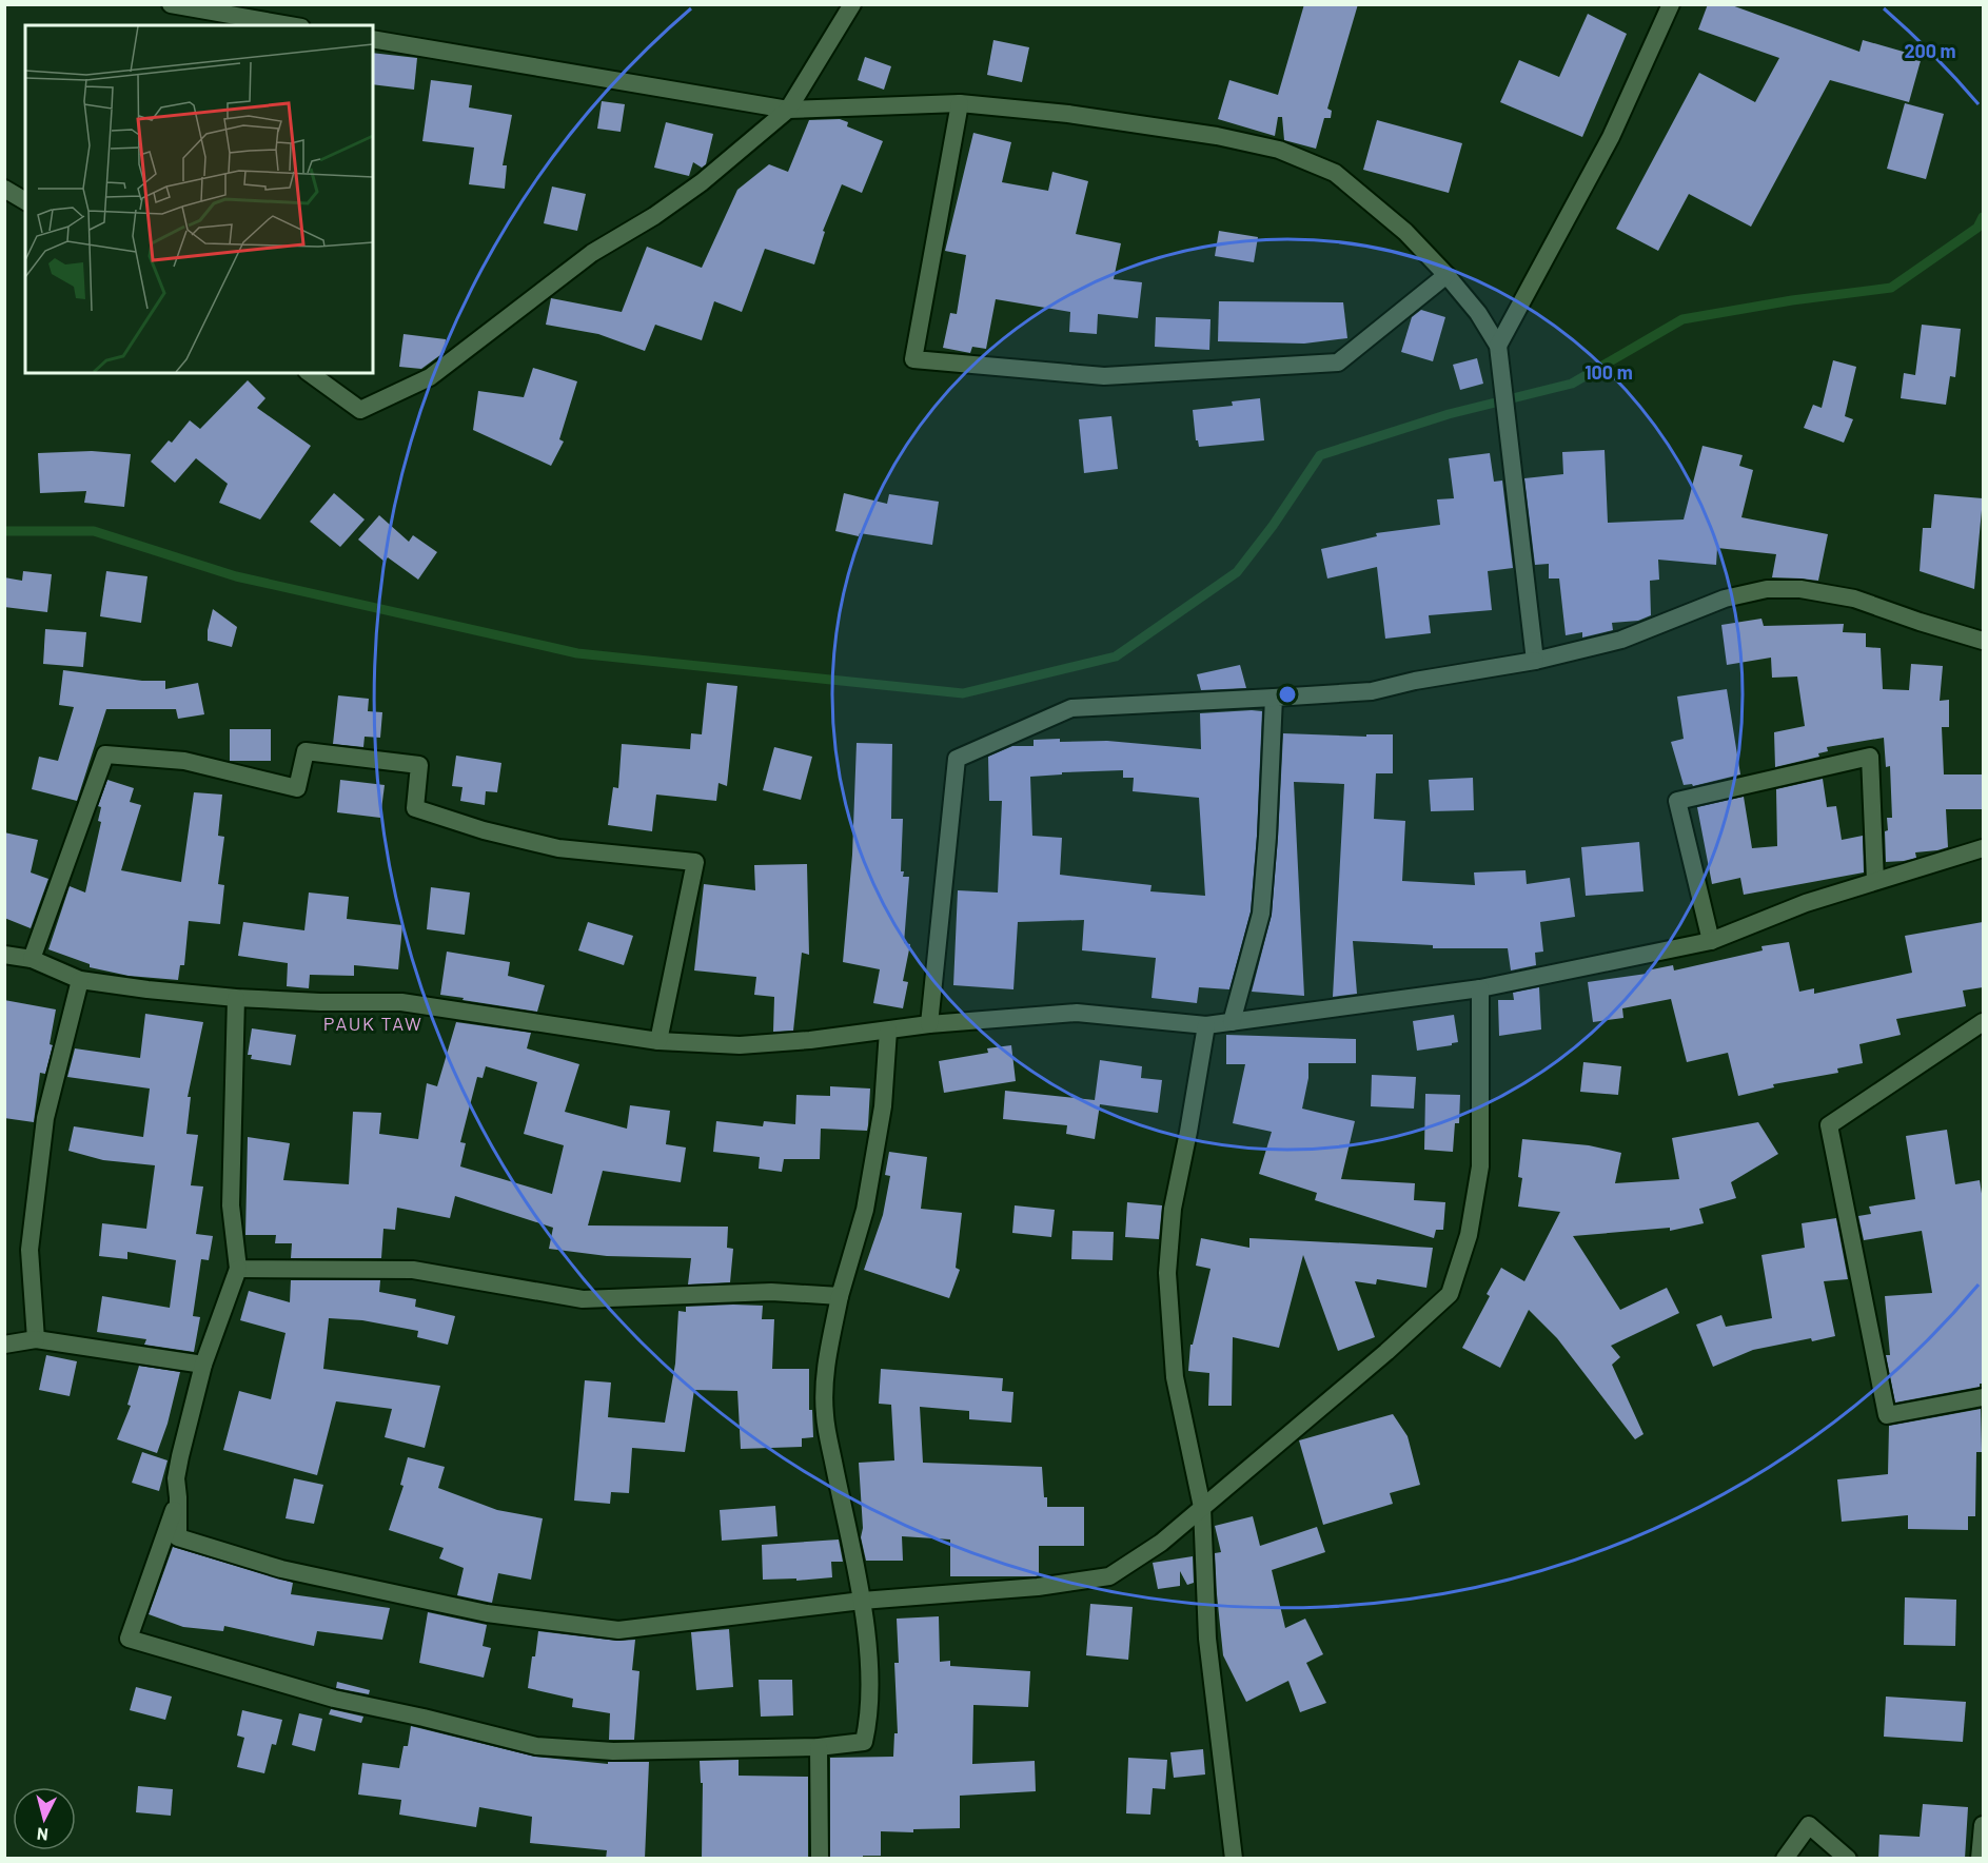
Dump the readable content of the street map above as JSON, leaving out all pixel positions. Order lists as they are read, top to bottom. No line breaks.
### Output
{"districts":["PAUK TAW"],"north":"bottom","rings":["200 m","100 m"]}
